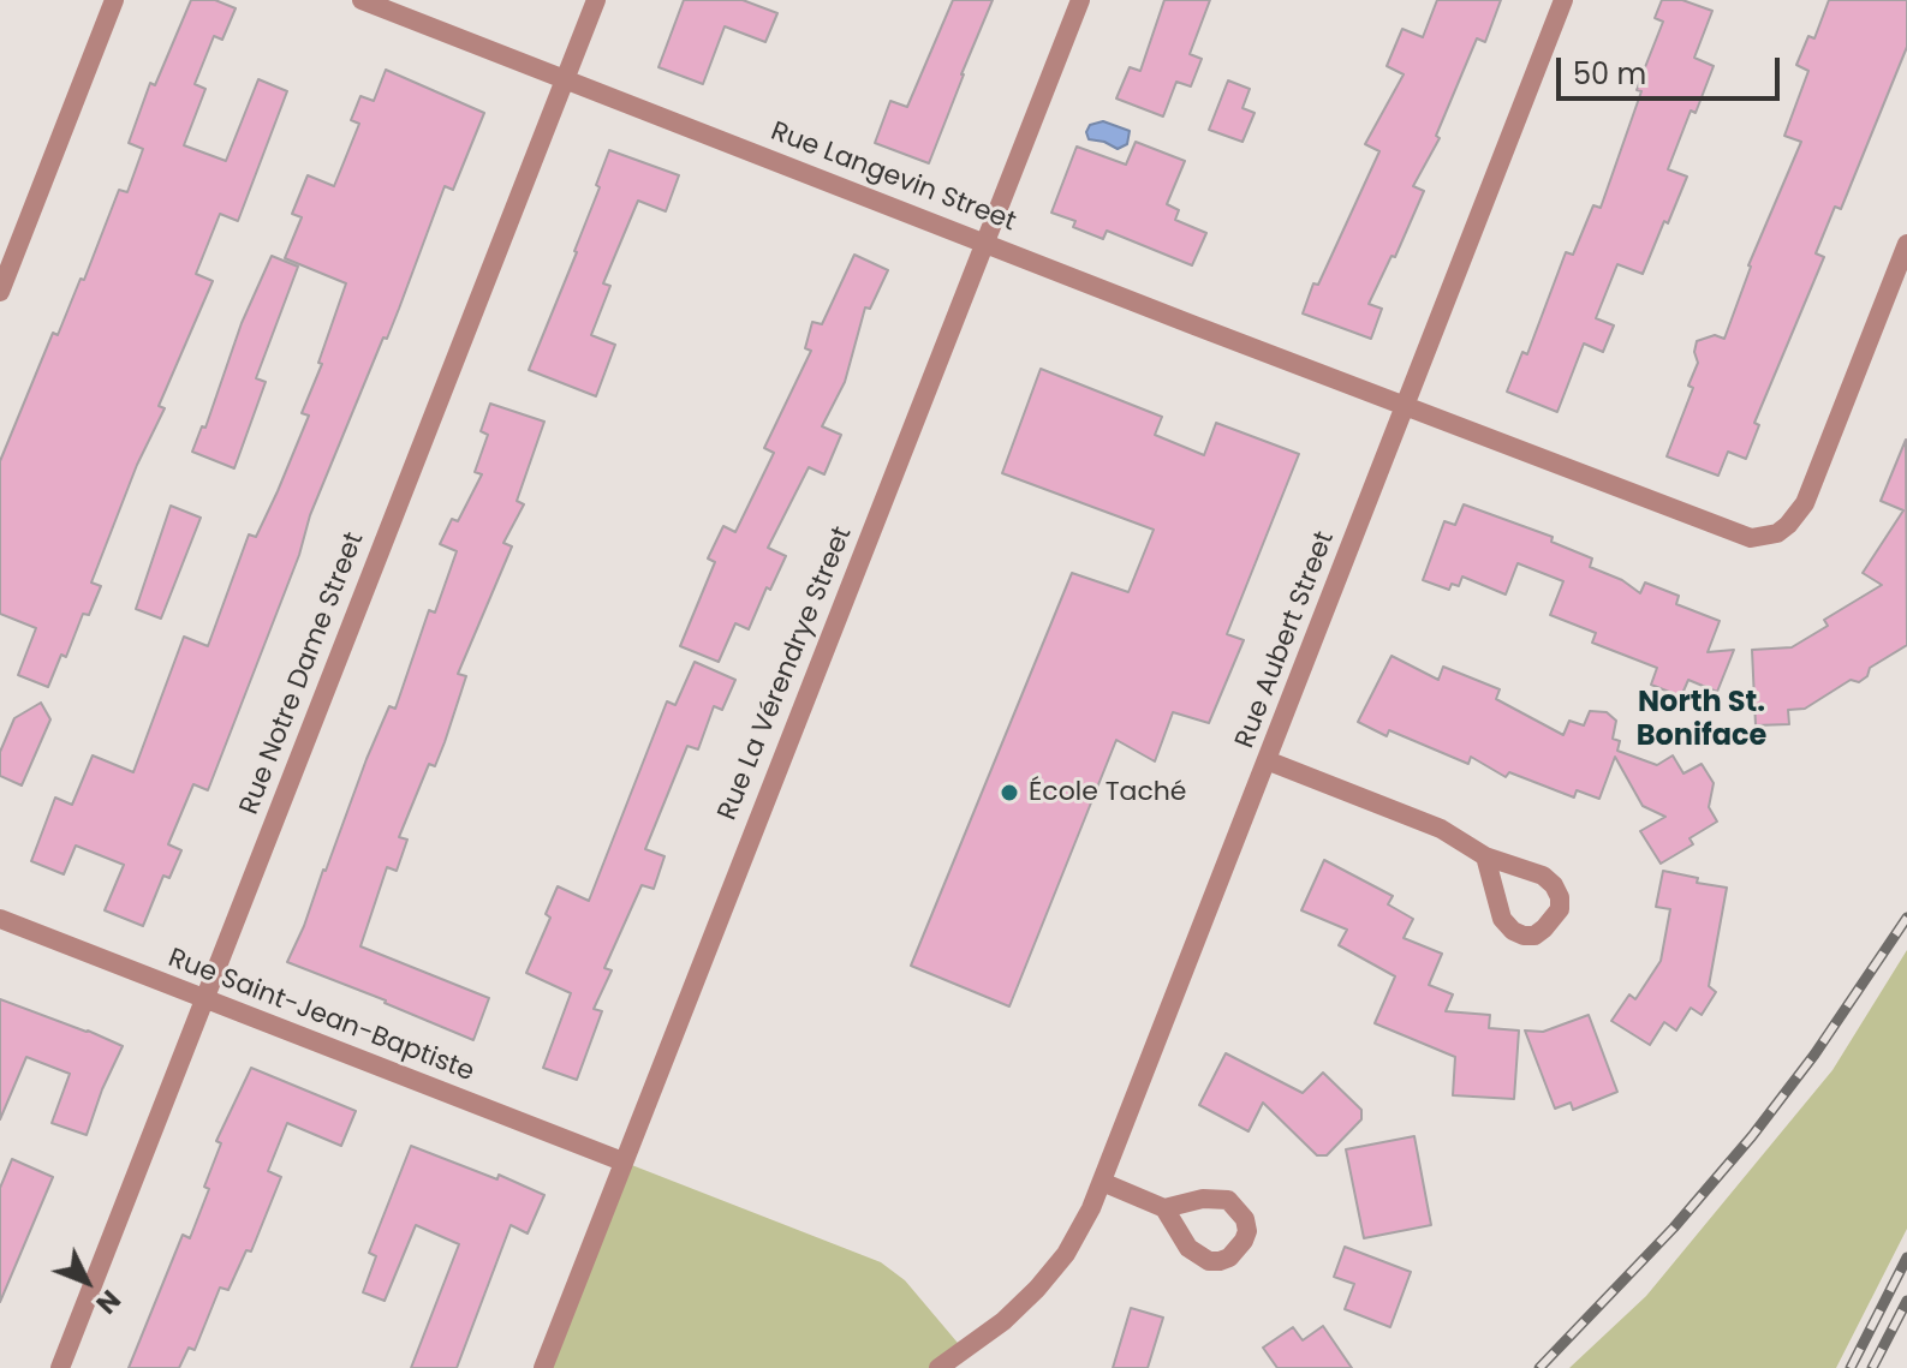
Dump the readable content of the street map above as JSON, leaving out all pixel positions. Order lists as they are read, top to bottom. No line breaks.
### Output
{"streets":{"street":["Rue Langevin Street","Rue Aubert Street","Rue Notre Dame Street","Rue La Vérendrye Street","Rue Saint-Jean-Baptiste"]},"crossings":[["Rue Langevin Street","Rue Aubert Street"],["Rue Langevin Street","Rue Notre Dame Street"],["Rue Langevin Street","Rue La Vérendrye Street"],["Rue Notre Dame Street","Rue Saint-Jean-Baptiste"],["Rue La Vérendrye Street","Rue Saint-Jean-Baptiste"]],"districts":["North St. Boniface"],"places":["École Taché"],"scale_bar":"50 m","north":"bottom right"}
